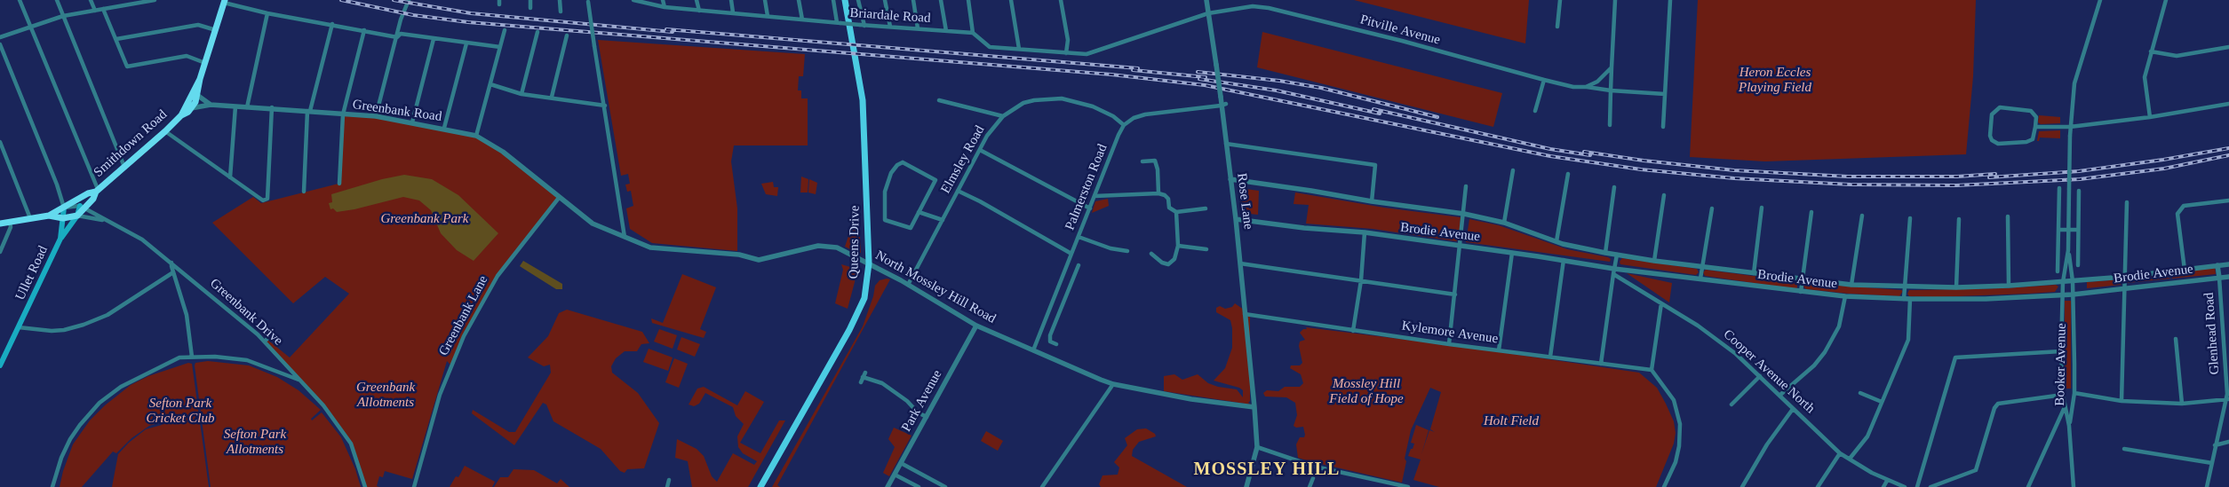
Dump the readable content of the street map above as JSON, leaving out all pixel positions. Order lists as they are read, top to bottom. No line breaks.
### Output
{"streets":{"highway":["Smithdown Road"],"main road":["Queens Drive","Ullet Road"],"street":["Briardale Road","Pitville Avenue","Greenbank Road","Elmsley Road","Palmerston Road","Rose Lane","Brodie Avenue","North Mossley Hill Road","Greenbank Drive","Greenbank Lane","Kylemore Avenue","Glenhead Road","Booker Avenue","Cooper Avenue North","Park Avenue"]},"crossings":[["Pitville Avenue","Rose Lane"],["Greenbank Road","Smithdown Road"],["Greenbank Road","North Mossley Hill Road"],["Greenbank Road","Greenbank Lane"],["Smithdown Road","Ullet Road"],["Smithdown Road","Greenbank Drive"],["Elmsley Road","Palmerston Road"],["Elmsley Road","North Mossley Hill Road"],["Palmerston Road","North Mossley Hill Road"],["Rose Lane","Brodie Avenue"],["Rose Lane","North Mossley Hill Road"],["Rose Lane","Kylemore Avenue"],["Brodie Avenue","Glenhead Road"],["Brodie Avenue","Booker Avenue"],["Brodie Avenue","Cooper Avenue North"],["Queens Drive","North Mossley Hill Road"],["North Mossley Hill Road","Greenbank Lane"],["North Mossley Hill Road","Park Avenue"]],"districts":["MOSSLEY HILL"],"parks":["Heron Eccles Playing Field","Greenbank Park","Mossley Hill Field of Hope","Greenbank Allotments","Sefton Park Cricket Club","Holt Field","Sefton Park Allotments"]}
